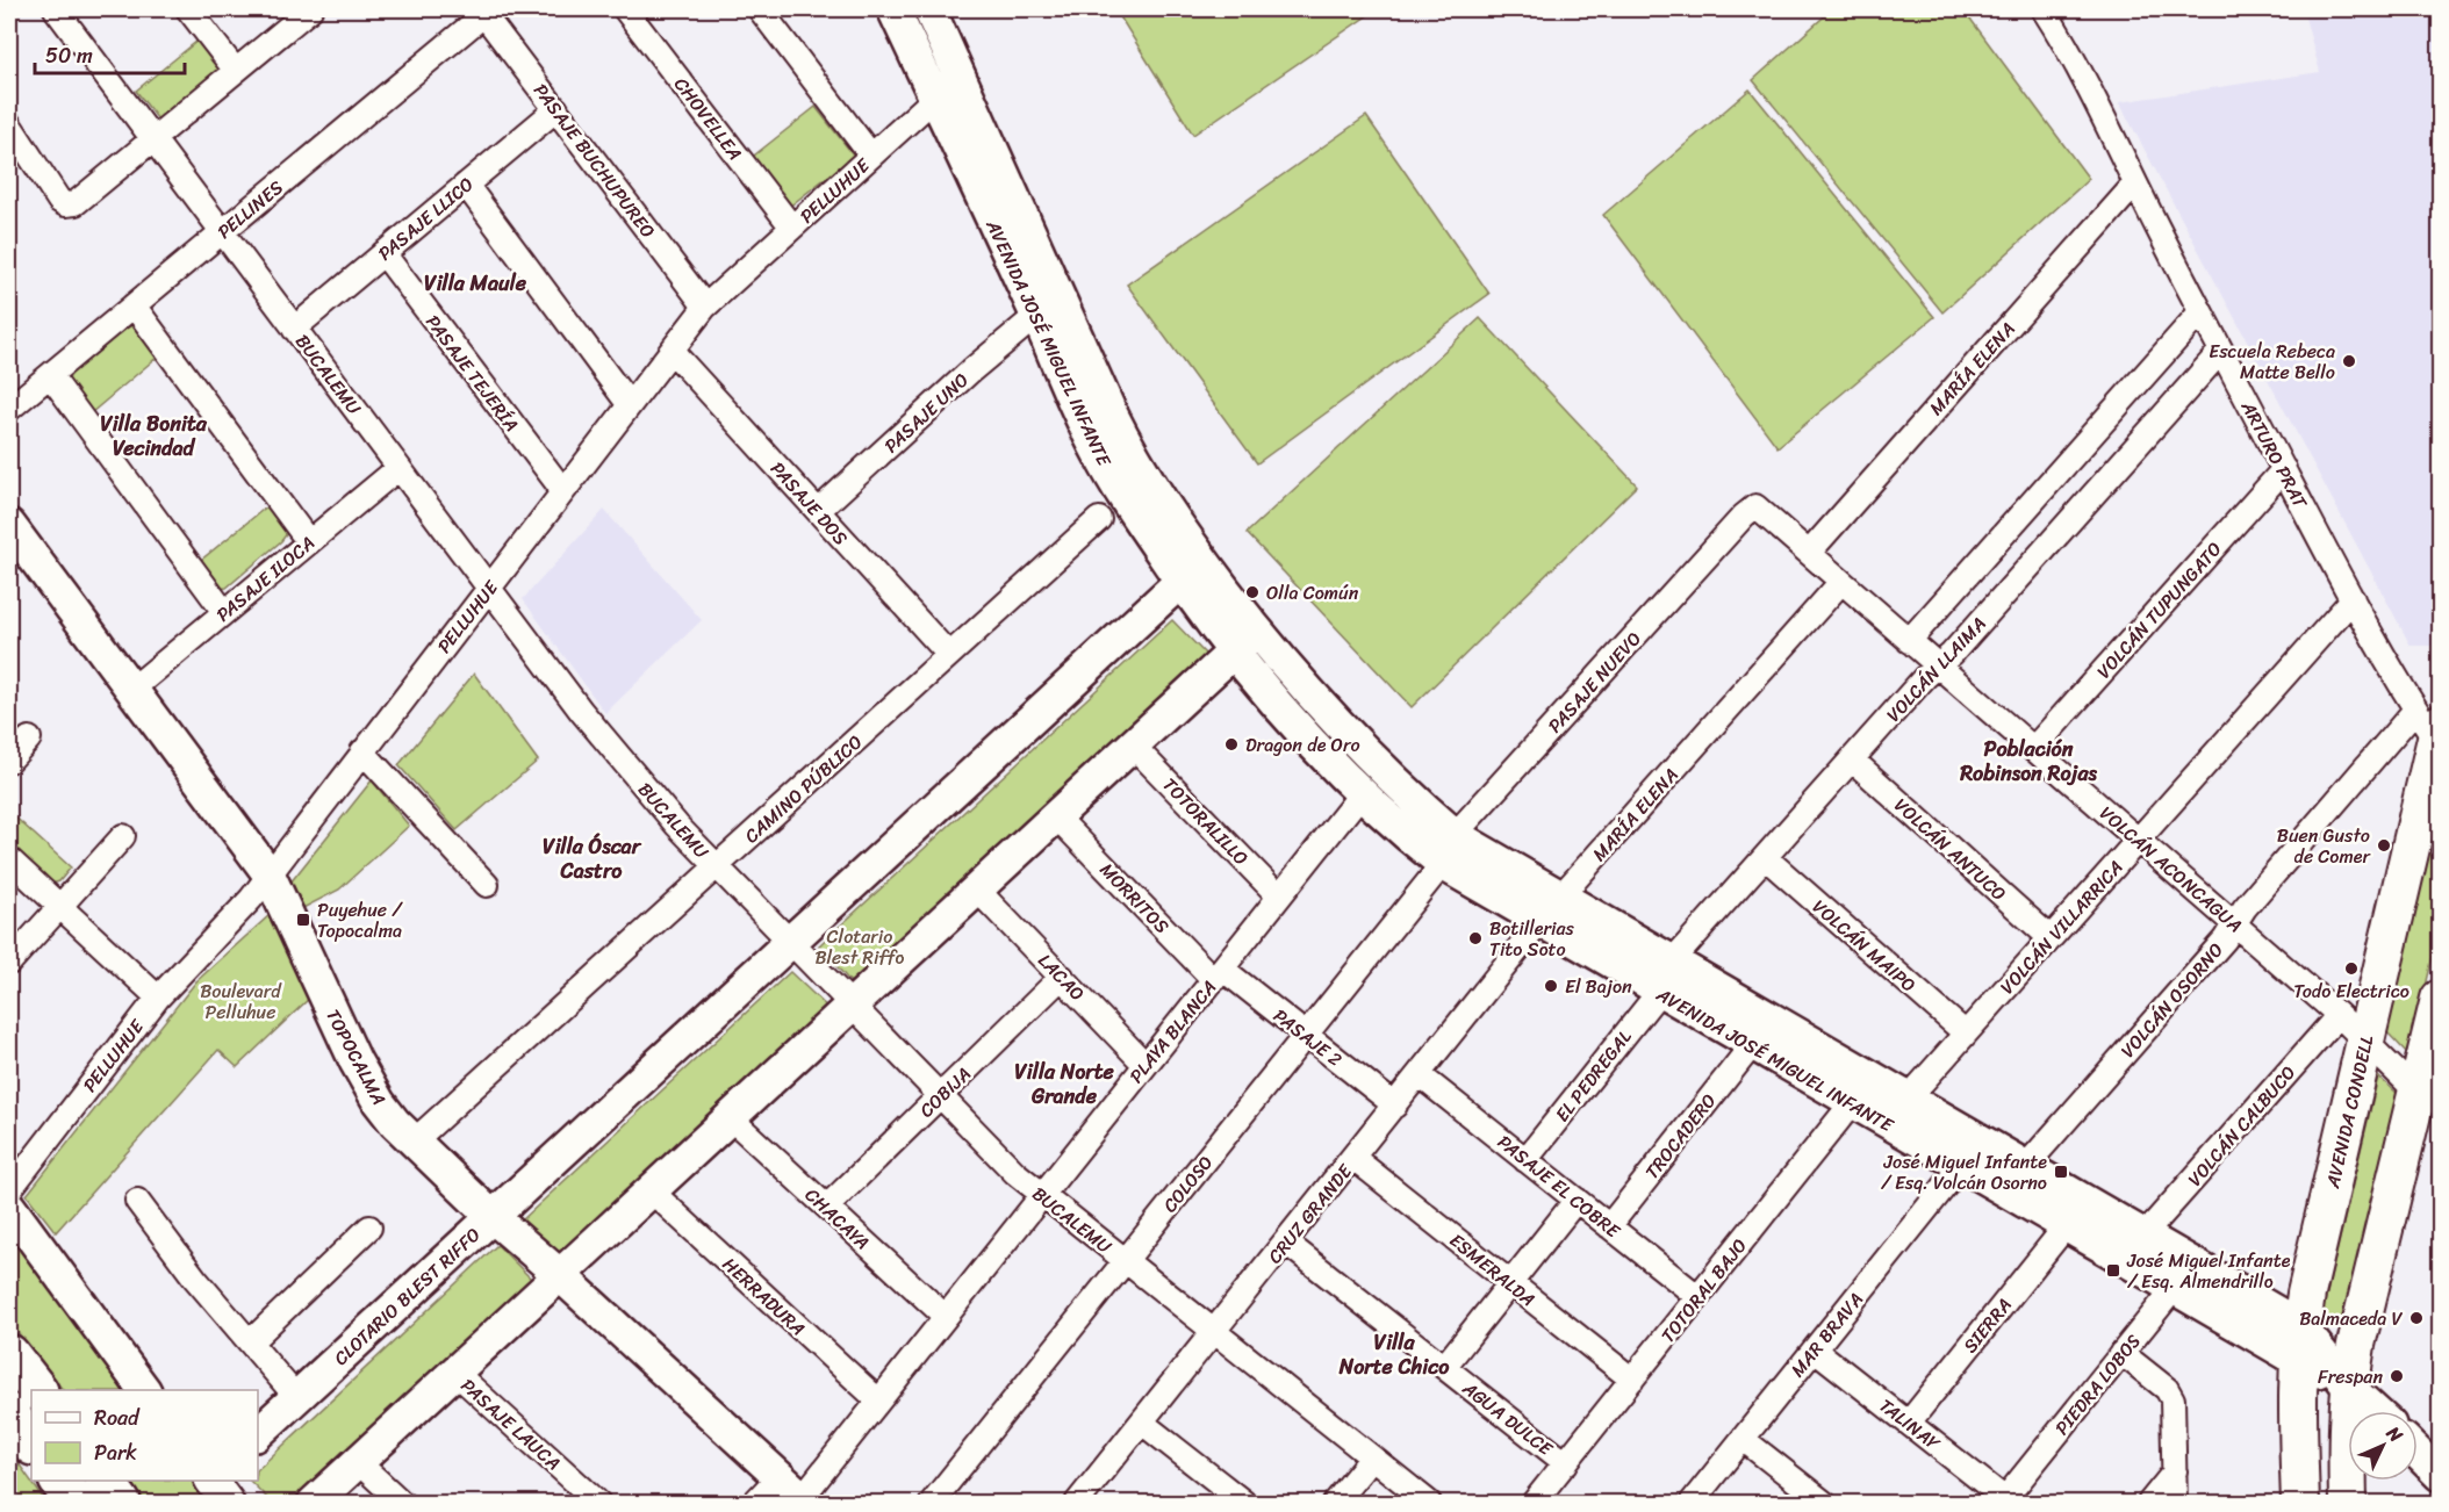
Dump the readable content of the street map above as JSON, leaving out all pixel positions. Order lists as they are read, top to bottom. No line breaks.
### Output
{"streets":{"main road":["AVENIDA CONDELL"],"street":["CHOVELLEA","PASAJE BUCHUPUREO","PELLUHUE","PELLINES","PASAJE LLICO","AVENIDA JOSÉ MIGUEL INFANTE","MARÍA ELENA","PASAJE TEJERÍA","BUCALEMU","PASAJE UNO","ARTURO PRAT","PASAJE DOS","PASAJE ILOCA","VOLCÁN TUPUNGATO","VOLCÁN LLAIMA","PASAJE NUEVO","CAMINO PÚBLICO","TOTORALILLO","VOLCÁN ANTUCO","VOLCÁN ACONCAGUA","MORRITOS","VOLCÁN VILLARRICA","VOLCÁN MAIPO","LACAO","VOLCÁN OSORNO","PLAYA BLANCA","PASAJE 2","TOPOCALMA","EL PEDREGAL","COBIJA","VOLCÁN CALBUCO","TROCADERO","COLOSO","PASAJE EL COBRE","CRUZ GRANDE","CHACAYA","ESMERALDA","TOTORAL BAJO","CLOTARIO BLEST RIFFO","HERRADURA","SIERRA","MAR BRAVA","PIEDRA LOBOS","AGUA DULCE","PASAJE LAUCA","TALINAY"]},"crossings":[["CHOVELLEA","PELLUHUE"],["PASAJE BUCHUPUREO","PELLUHUE"],["PASAJE BUCHUPUREO","PELLINES"],["PASAJE BUCHUPUREO","PASAJE LLICO"],["PELLUHUE","AVENIDA JOSÉ MIGUEL INFANTE"],["PELLUHUE","PASAJE TEJERÍA"],["PELLUHUE","BUCALEMU"],["PELLUHUE","PASAJE DOS"],["PELLUHUE","TOPOCALMA"],["PELLINES","BUCALEMU"],["PASAJE LLICO","PASAJE TEJERÍA"],["PASAJE LLICO","BUCALEMU"],["AVENIDA JOSÉ MIGUEL INFANTE","MARÍA ELENA"],["AVENIDA JOSÉ MIGUEL INFANTE","PASAJE UNO"],["AVENIDA JOSÉ MIGUEL INFANTE","VOLCÁN LLAIMA"],["AVENIDA JOSÉ MIGUEL INFANTE","PASAJE NUEVO"],["AVENIDA JOSÉ MIGUEL INFANTE","VOLCÁN VILLARRICA"],["AVENIDA JOSÉ MIGUEL INFANTE","VOLCÁN OSORNO"],["AVENIDA JOSÉ MIGUEL INFANTE","PLAYA BLANCA"],["AVENIDA JOSÉ MIGUEL INFANTE","EL PEDREGAL"],["AVENIDA JOSÉ MIGUEL INFANTE","AVENIDA CONDELL"],["AVENIDA JOSÉ MIGUEL INFANTE","VOLCÁN CALBUCO"],["AVENIDA JOSÉ MIGUEL INFANTE","TROCADERO"],["AVENIDA JOSÉ MIGUEL INFANTE","COLOSO"],["AVENIDA JOSÉ MIGUEL INFANTE","CRUZ GRANDE"],["AVENIDA JOSÉ MIGUEL INFANTE","TOTORAL BAJO"],["AVENIDA JOSÉ MIGUEL INFANTE","CLOTARIO BLEST RIFFO"],["AVENIDA JOSÉ MIGUEL INFANTE","SIERRA"],["AVENIDA JOSÉ MIGUEL INFANTE","MAR BRAVA"],["AVENIDA JOSÉ MIGUEL INFANTE","PIEDRA LOBOS"],["MARÍA ELENA","ARTURO PRAT"],["MARÍA ELENA","VOLCÁN ACONCAGUA"],["MARÍA ELENA","CRUZ GRANDE"],["BUCALEMU","PASAJE ILOCA"],["BUCALEMU","CAMINO PÚBLICO"],["BUCALEMU","PLAYA BLANCA"],["BUCALEMU","COBIJA"],["BUCALEMU","COLOSO"],["BUCALEMU","CRUZ GRANDE"],["BUCALEMU","CLOTARIO BLEST RIFFO"],["PASAJE UNO","PASAJE DOS"],["ARTURO PRAT","VOLCÁN TUPUNGATO"],["ARTURO PRAT","VOLCÁN LLAIMA"],["ARTURO PRAT","VOLCÁN VILLARRICA"],["ARTURO PRAT","VOLCÁN OSORNO"],["ARTURO PRAT","AVENIDA CONDELL"],["PASAJE DOS","CAMINO PÚBLICO"],["PASAJE ILOCA","TOPOCALMA"],["VOLCÁN TUPUNGATO","VOLCÁN ACONCAGUA"],["VOLCÁN LLAIMA","VOLCÁN ANTUCO"],["VOLCÁN LLAIMA","VOLCÁN ACONCAGUA"],["VOLCÁN LLAIMA","VOLCÁN MAIPO"],["VOLCÁN LLAIMA","EL PEDREGAL"],["PASAJE NUEVO","VOLCÁN ACONCAGUA"],["PASAJE NUEVO","COLOSO"],["CAMINO PÚBLICO","TOPOCALMA"],["TOTORALILLO","PLAYA BLANCA"],["VOLCÁN ANTUCO","VOLCÁN VILLARRICA"],["VOLCÁN ACONCAGUA","VOLCÁN VILLARRICA"],["VOLCÁN ACONCAGUA","VOLCÁN OSORNO"],["VOLCÁN ACONCAGUA","AVENIDA CONDELL"],["VOLCÁN ACONCAGUA","VOLCÁN CALBUCO"],["MORRITOS","PLAYA BLANCA"],["MORRITOS","PASAJE 2"],["VOLCÁN VILLARRICA","VOLCÁN MAIPO"],["LACAO","PLAYA BLANCA"],["LACAO","COBIJA"],["VOLCÁN OSORNO","AVENIDA CONDELL"],["PLAYA BLANCA","PASAJE 2"],["PLAYA BLANCA","TOPOCALMA"],["PLAYA BLANCA","CHACAYA"],["PLAYA BLANCA","HERRADURA"],["PASAJE 2","COLOSO"],["PASAJE 2","CRUZ GRANDE"],["TOPOCALMA","CLOTARIO BLEST RIFFO"],["EL PEDREGAL","PASAJE EL COBRE"],["COBIJA","CHACAYA"],["TROCADERO","PASAJE EL COBRE"],["PASAJE EL COBRE","CRUZ GRANDE"],["PASAJE EL COBRE","TOTORAL BAJO"],["CRUZ GRANDE","ESMERALDA"],["CRUZ GRANDE","AGUA DULCE"],["ESMERALDA","TOTORAL BAJO"],["TOTORAL BAJO","AGUA DULCE"],["SIERRA","TALINAY"],["MAR BRAVA","TALINAY"],["PIEDRA LOBOS","TALINAY"]],"districts":["Villa Maule","Villa Bonita Vecindad","Población Robinson Rojas","Villa Óscar Castro","Villa Norte Grande","Villa Norte Chico"],"parks":["Clotario Blest Riffo","Boulevard Pelluhue"],"places":{"other":["Escuela Rebeca Matte Bello","Olla Común","Dragon de Oro","Buen Gusto de Comer","Botillerias Tito Soto","Todo Electrico","El Bajon","Balmaceda V","Frespan"],"transit":["Puyehue / Topocalma","José Miguel Infante / Esq. Volcán Osorno","José Miguel Infante / Esq. Almendrillo"]},"legend":["Road","Park"],"scale_bar":"50 m","north":"top right"}
